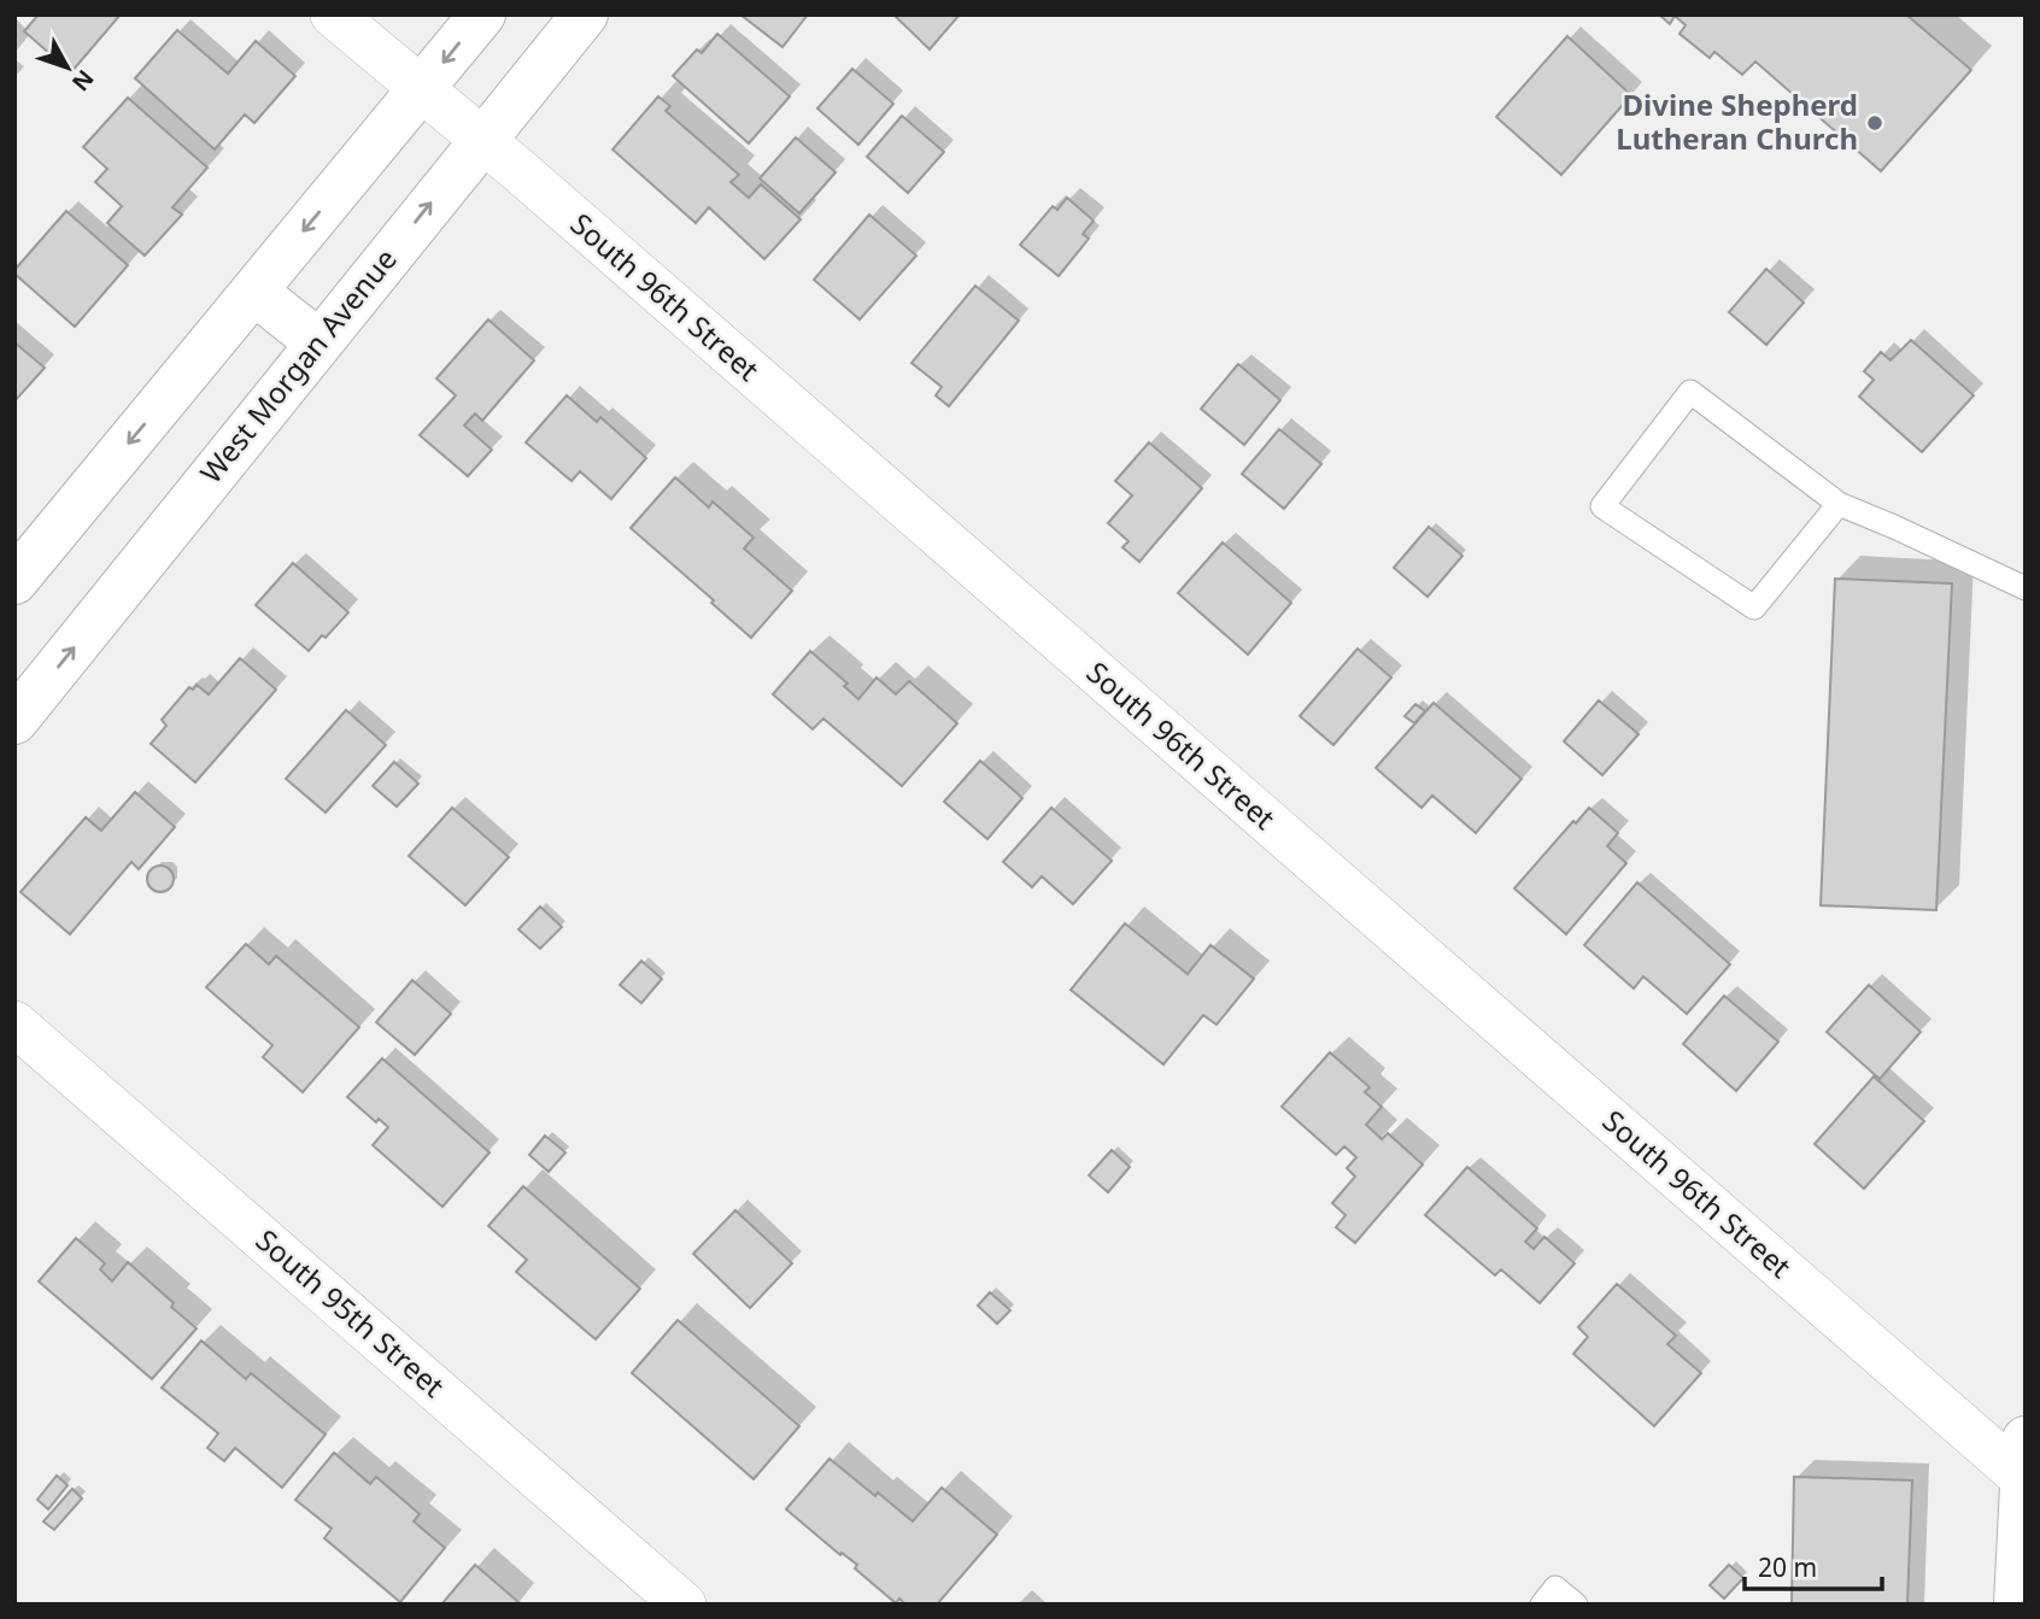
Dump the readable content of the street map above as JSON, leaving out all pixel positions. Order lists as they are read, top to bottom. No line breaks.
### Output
{"streets":{"street":["South 96th Street","West Morgan Avenue","South 95th Street"]},"crossings":[["South 96th Street","West Morgan Avenue"]],"places":["Divine Shepherd Lutheran Church"],"scale_bar":"20 m","north":"bottom right"}
